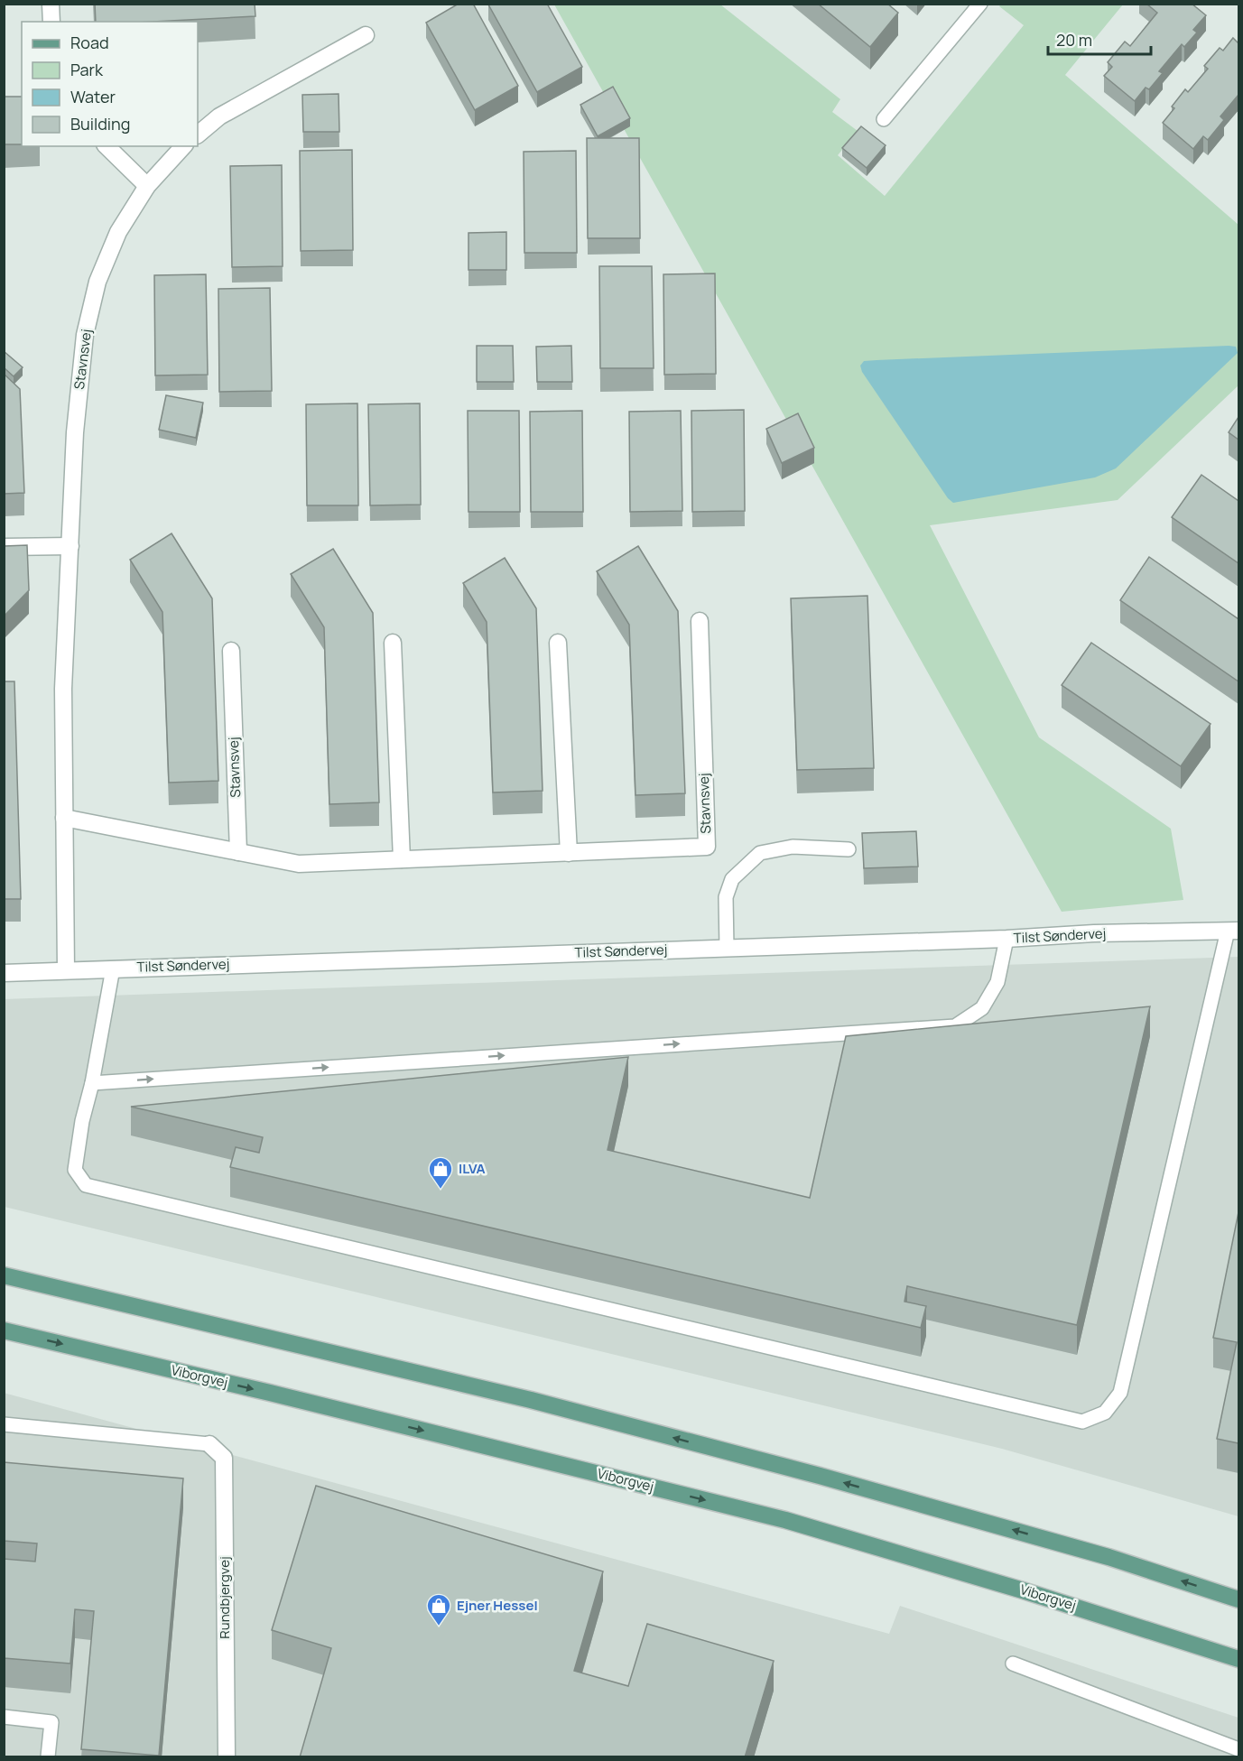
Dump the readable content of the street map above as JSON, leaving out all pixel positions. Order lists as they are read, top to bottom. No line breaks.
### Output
{"streets":{"main road":["Viborgvej"],"street":["Stavnsvej","Tilst Søndervej","Rundbjergvej"]},"crossings":[["Stavnsvej","Tilst Søndervej"]],"places":{"shop":["ILVA","Ejner Hessel"]},"legend":["Road","Park","Water","Building"],"scale_bar":"20 m"}
